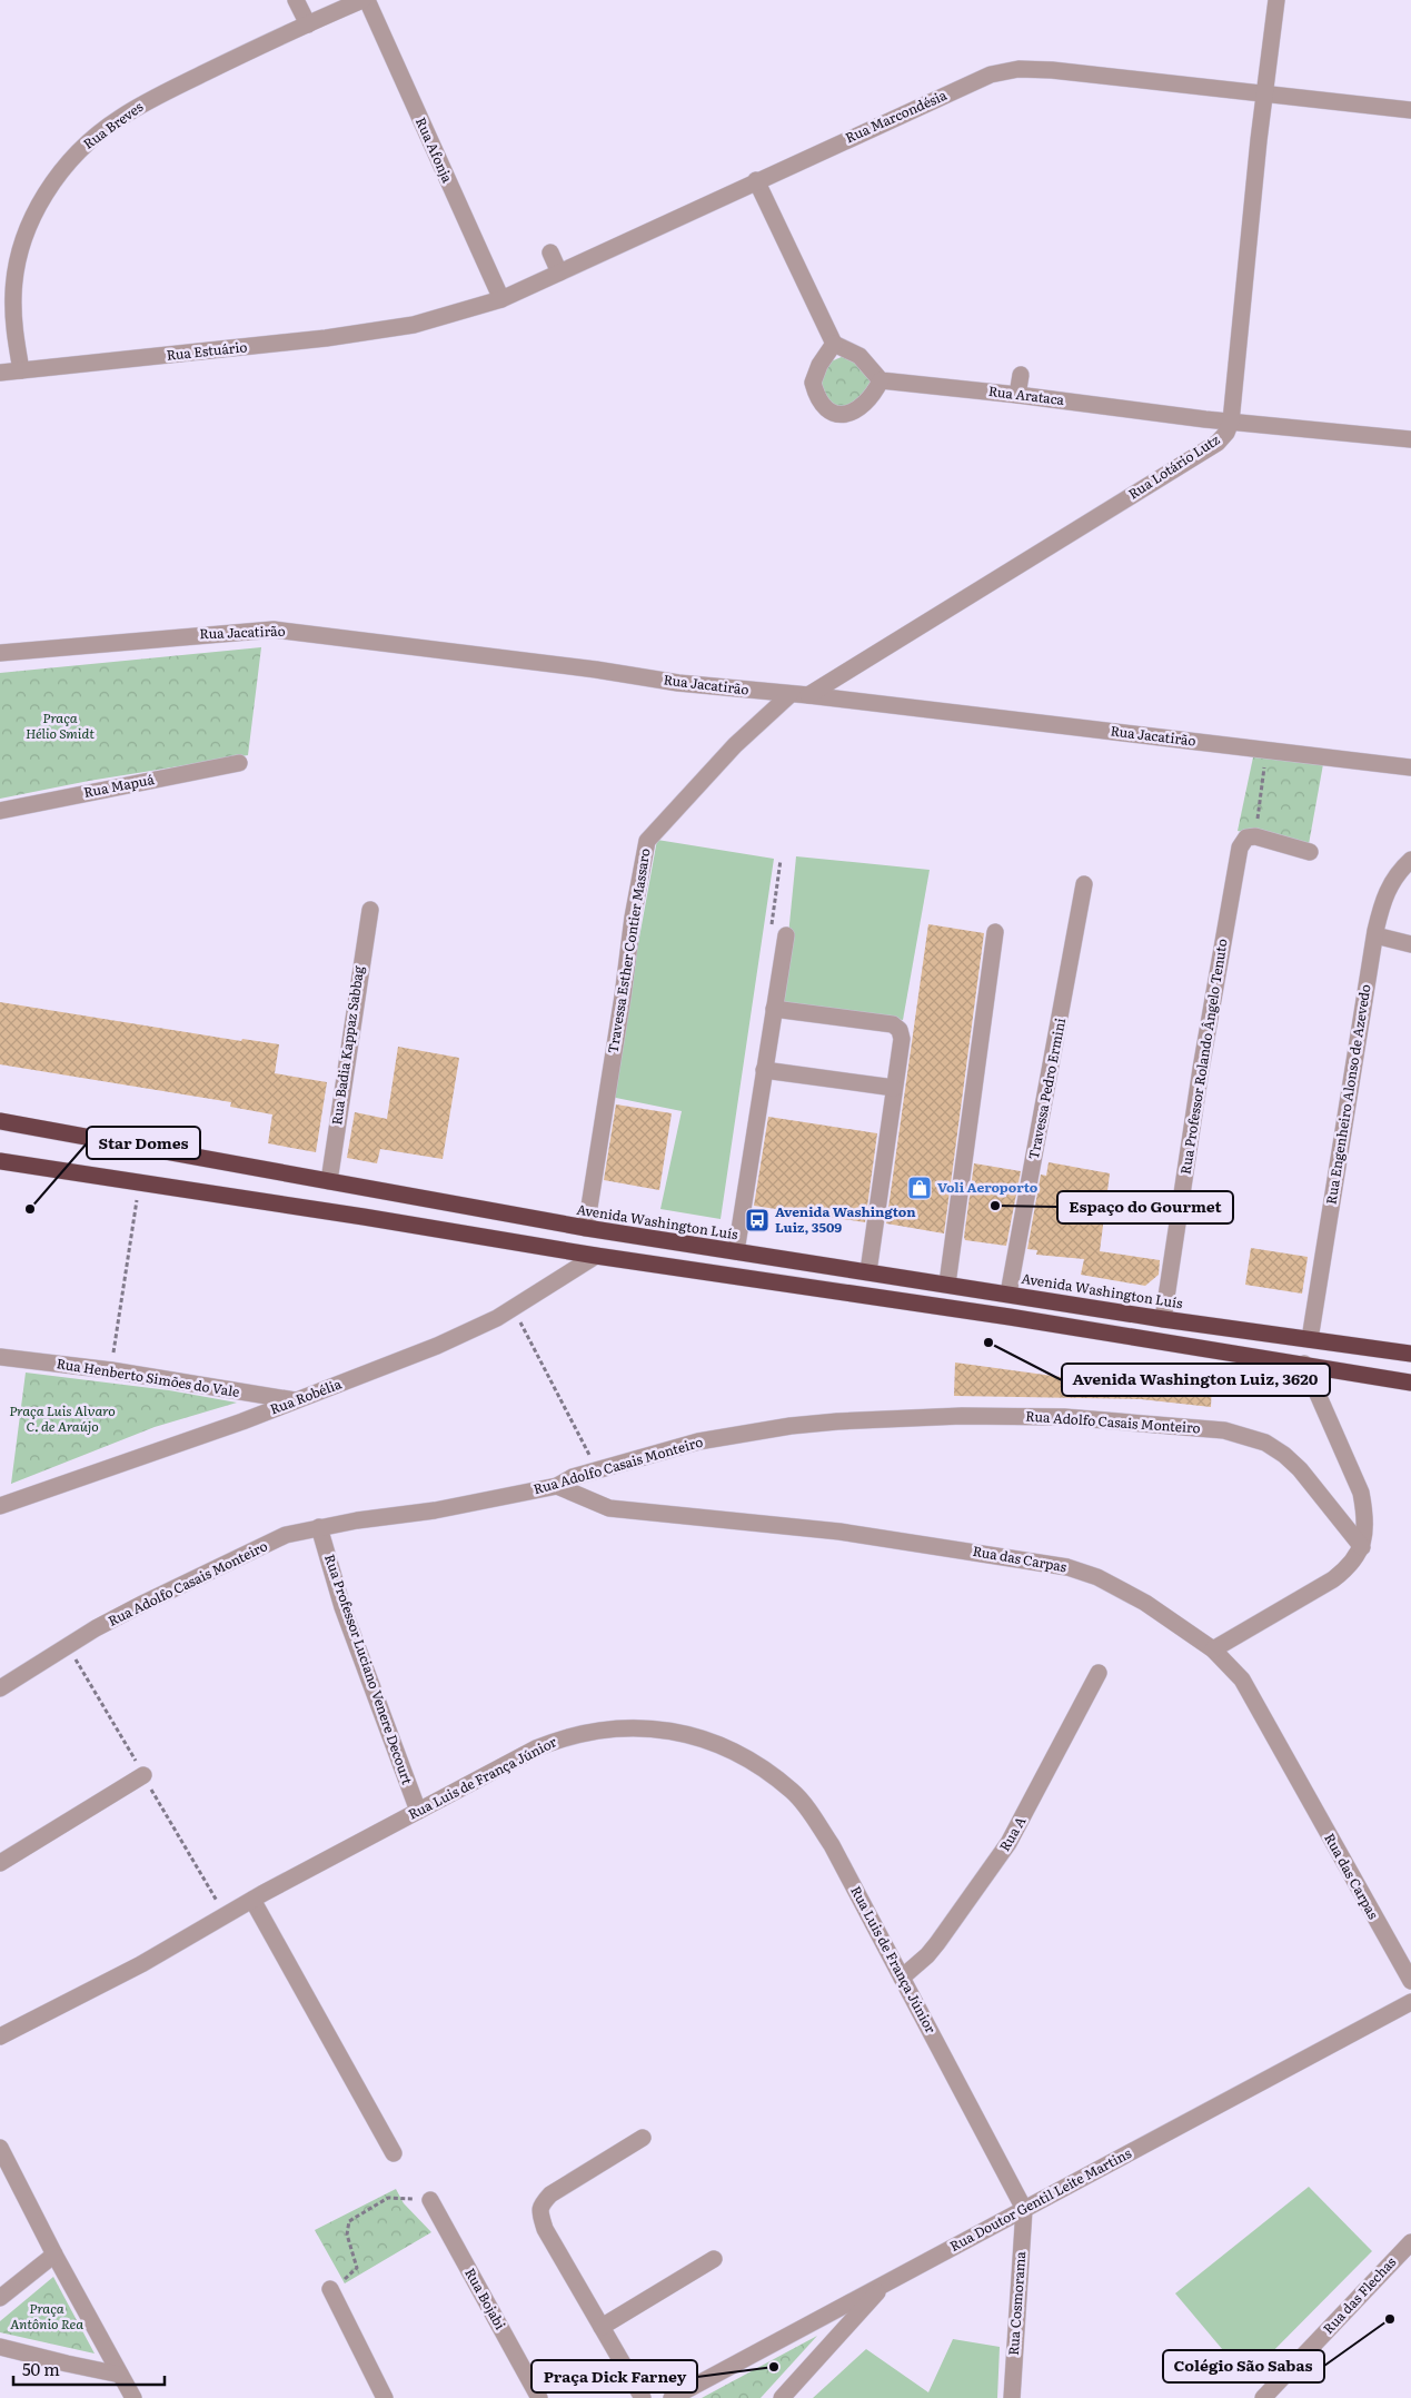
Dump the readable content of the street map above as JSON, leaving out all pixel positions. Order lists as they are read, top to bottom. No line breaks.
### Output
{"streets":{"highway":["Avenida Washington Luís"],"street":["Rua Marcondésia","Rua Breves","Rua Afonja","Rua Estuário","Rua Arataca","Rua Lotário Lutz","Rua Jacatirão","Rua Mapuá","Travessa Esther Contier Massaro","Rua Badia Kappaz Sabbag","Rua Professor Rolando Ângelo Tenuto","Travessa Pedro Ermini","Rua Engenheiro Alonso de Azevedo","Rua Henberto Simões do Vale","Rua Robélia","Rua Adolfo Casais Monteiro","Rua das Carpas","Rua Professor Luciano Venere Decourt","Rua Luis de França Júnior","Rua A","Rua Doutor Gentil Leite Martins","Rua das Flechas","Rua Bojabi","Rua Cosmorama"]},"crossings":[["Rua Marcondésia","Rua Afonja"],["Rua Marcondésia","Rua Estuário"],["Rua Marcondésia","Rua Lotário Lutz"],["Rua Breves","Rua Afonja"],["Rua Breves","Rua Estuário"],["Rua Arataca","Rua Lotário Lutz"],["Rua Lotário Lutz","Rua Jacatirão"],["Rua Jacatirão","Travessa Esther Contier Massaro"],["Travessa Esther Contier Massaro","Avenida Washington Luís"],["Rua Badia Kappaz Sabbag","Avenida Washington Luís"],["Rua Professor Rolando Ângelo Tenuto","Avenida Washington Luís"],["Travessa Pedro Ermini","Avenida Washington Luís"],["Rua Engenheiro Alonso de Azevedo","Avenida Washington Luís"],["Rua Henberto Simões do Vale","Rua Robélia"],["Rua Adolfo Casais Monteiro","Rua das Carpas"],["Rua Adolfo Casais Monteiro","Rua Professor Luciano Venere Decourt"],["Rua Professor Luciano Venere Decourt","Rua Luis de França Júnior"],["Rua Luis de França Júnior","Rua A"],["Rua Luis de França Júnior","Rua Doutor Gentil Leite Martins"],["Rua Luis de França Júnior","Rua Cosmorama"],["Rua Doutor Gentil Leite Martins","Rua Cosmorama"]],"parks":["Praça Hélio Smidt","Praça Luis Alvaro C. de Araújo","Praça Antônio Rea"],"places":{"shop":["Voli Aeroporto"],"other":["Espaço do Gourmet","Star Domes","Avenida Washington Luiz, 3620","Colégio São Sabas","Praça Dick Farney"],"bus stop":["Avenida Washington Luiz, 3509"]},"scale_bar":"50 m"}
